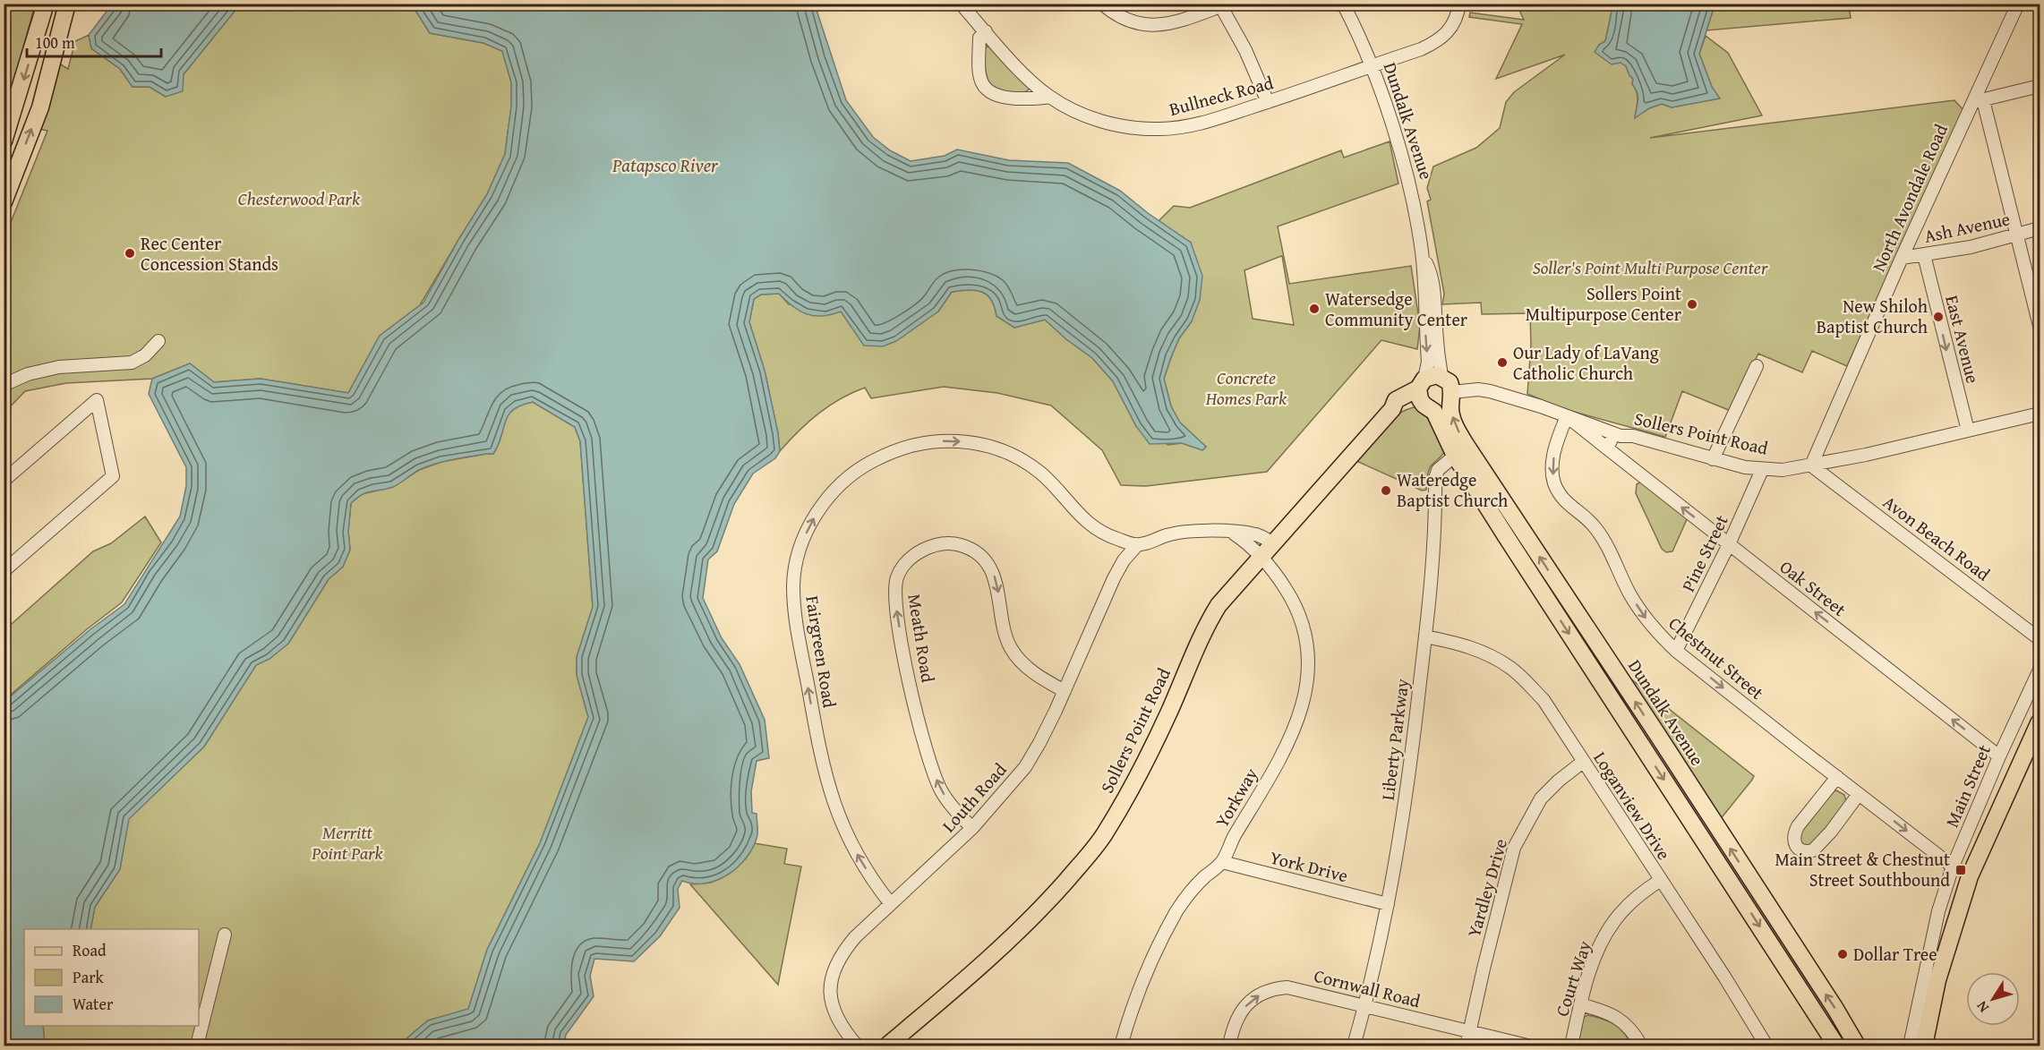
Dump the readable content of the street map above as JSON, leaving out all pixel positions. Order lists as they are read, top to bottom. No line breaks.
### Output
{"streets":{"main road":["Dundalk Avenue","Sollers Point Road"],"street":["Bullneck Road","North Avondale Road","Ash Avenue","East Avenue","Avon Beach Road","Pine Street","Oak Street","Meath Road","Fairgreen Road","Chestnut Street","Liberty Parkway","Main Street","Louth Road","Yorkway","Loganview Drive","York Drive","Yardley Drive","Court Way","Cornwall Road"]},"crossings":[["Bullneck Road","Dundalk Avenue"],["Dundalk Avenue","Sollers Point Road"],["Dundalk Avenue","Liberty Parkway"],["North Avondale Road","Ash Avenue"],["North Avondale Road","Sollers Point Road"],["North Avondale Road","Avon Beach Road"],["Ash Avenue","East Avenue"],["East Avenue","Sollers Point Road"],["Sollers Point Road","Avon Beach Road"],["Sollers Point Road","Pine Street"],["Sollers Point Road","Oak Street"],["Sollers Point Road","Chestnut Street"],["Sollers Point Road","Yorkway"],["Pine Street","Oak Street"],["Pine Street","Chestnut Street"],["Oak Street","Chestnut Street"],["Oak Street","Main Street"],["Meath Road","Louth Road"],["Fairgreen Road","Louth Road"],["Chestnut Street","Main Street"],["Liberty Parkway","Loganview Drive"],["Liberty Parkway","York Drive"],["Liberty Parkway","Cornwall Road"],["Yorkway","York Drive"],["Loganview Drive","Yardley Drive"],["Loganview Drive","Court Way"],["Yardley Drive","Cornwall Road"]],"one_way":["Oak Street","Chestnut Street","Cornwall Road"],"water":["Patapsco River"],"parks":["Chesterwood Park","Soller's Point Multi Purpose Center","Concrete Homes Park","Merritt Point Park"],"places":{"other":["Rec Center Concession Stands","Sollers Point Multipurpose Center","Watersedge Community Center","New Shiloh Baptist Church","Our Lady of LaVang Catholic Church","Wateredge Baptist Church","Dollar Tree"],"transit":["Main Street & Chestnut Street Southbound"]},"legend":["Road","Park","Water"],"scale_bar":"100 m","north":"bottom left"}
